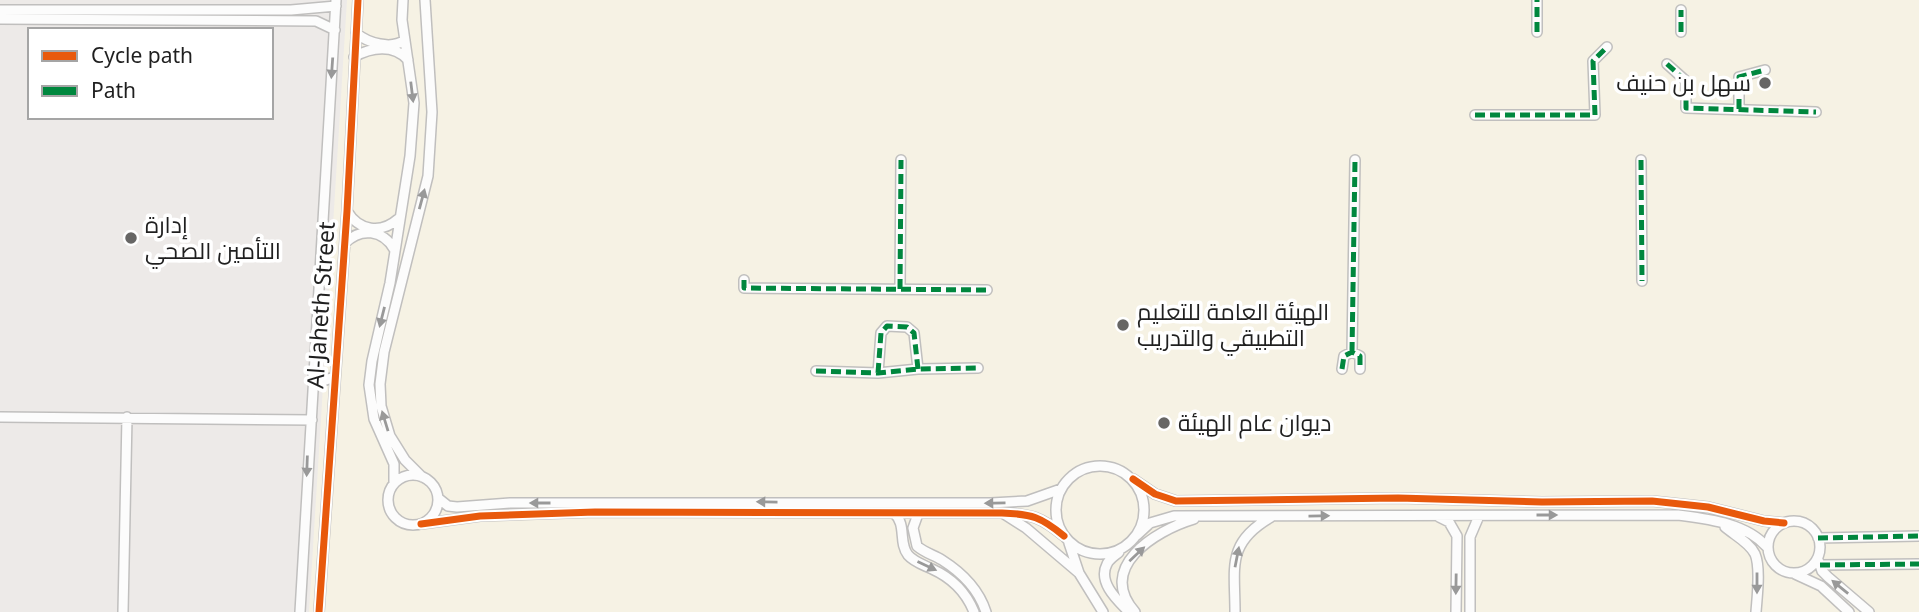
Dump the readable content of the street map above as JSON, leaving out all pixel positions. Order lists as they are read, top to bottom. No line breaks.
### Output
{"streets":{"street":["Al-Jaheth Street"]},"places":["سهل بن حنيف","إدارة التأمين الصحي","الهيئة العامة للتعليم التطبيقي والتدريب","ديوان عام الهيئة"],"legend":["Cycle path","Path"]}
